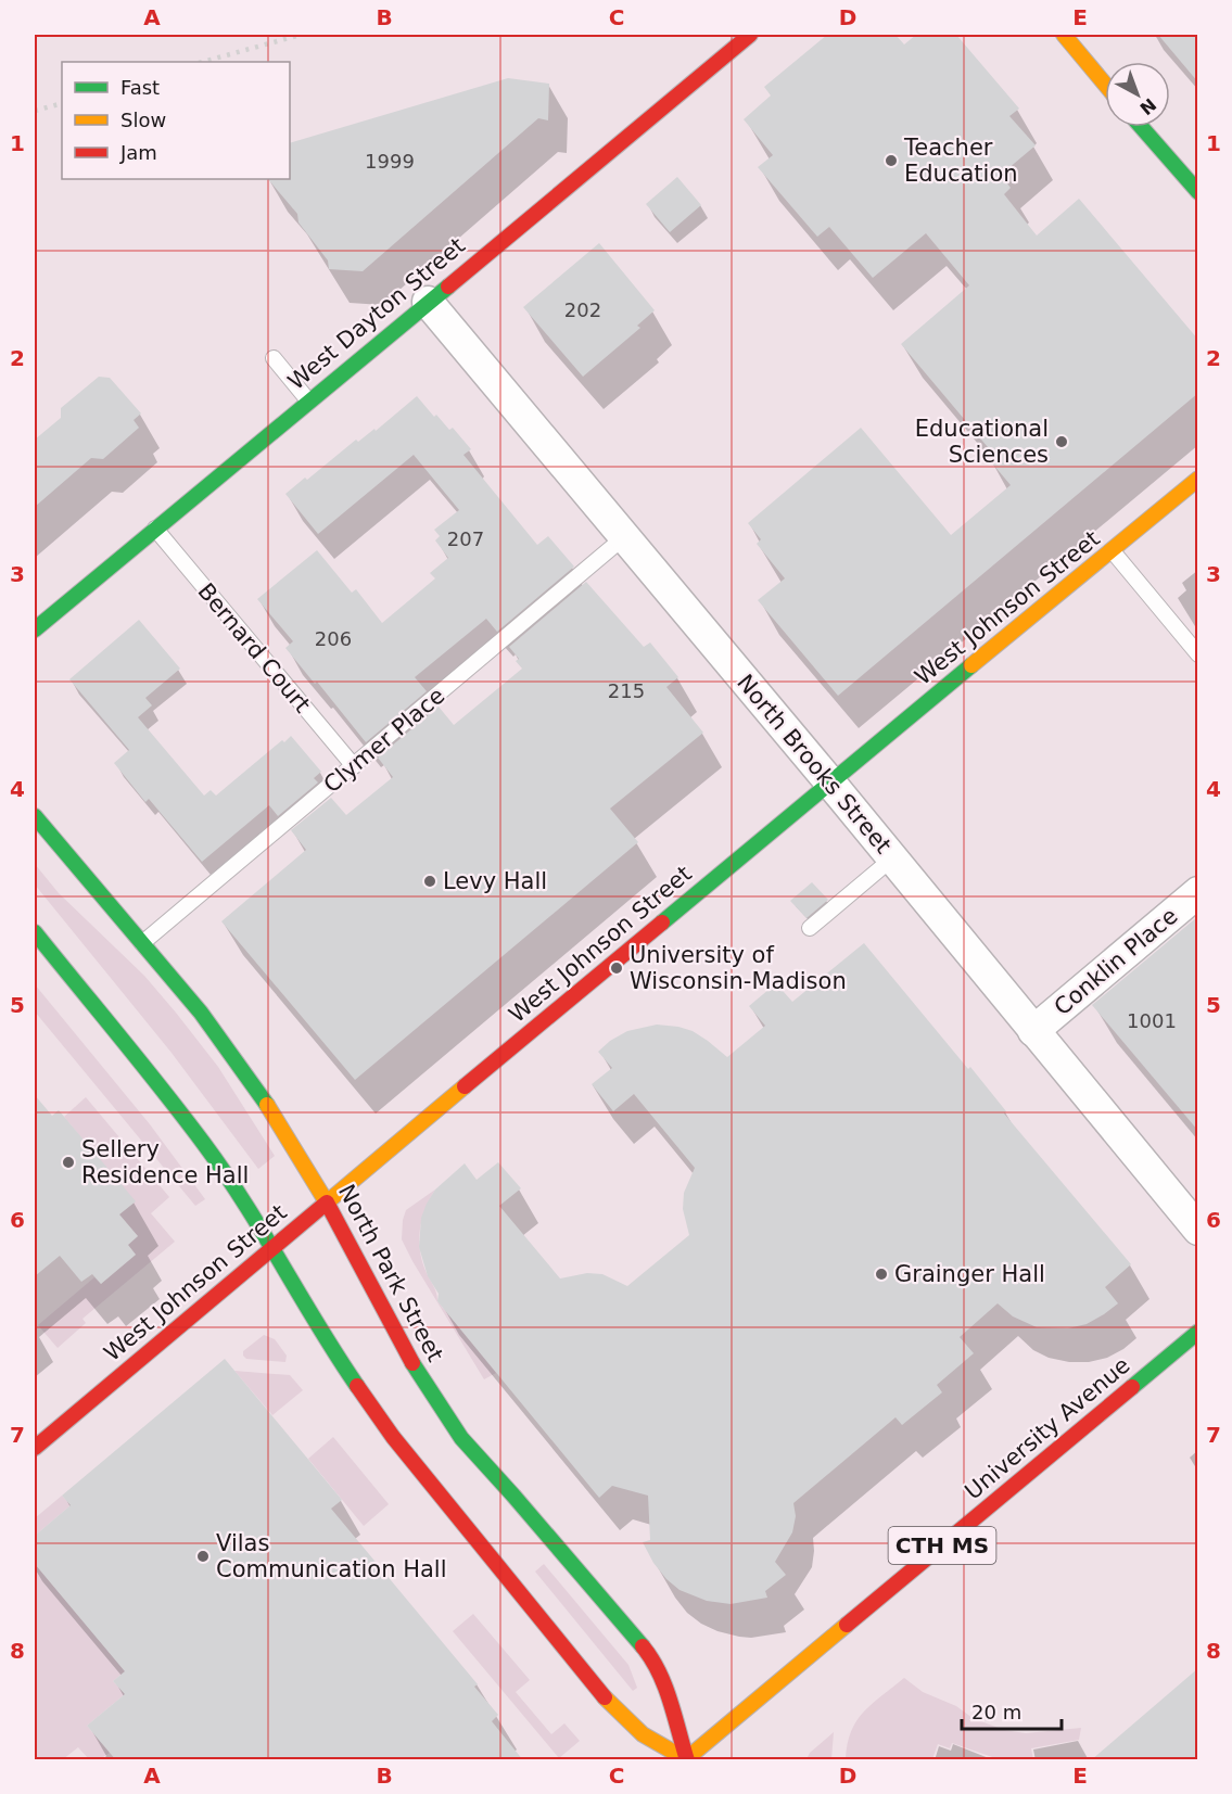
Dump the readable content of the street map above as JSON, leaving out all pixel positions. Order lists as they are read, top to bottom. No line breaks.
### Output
{"streets":{"main road":["West Dayton Street","West Johnson Street","North Park Street","University Avenue","CTH MS"],"street":["North Brooks Street","Conklin Place"],"lane":["Bernard Court","Clymer Place"]},"crossings":[["West Dayton Street","Bernard Court"],["West Dayton Street","North Brooks Street"],["West Johnson Street","North Brooks Street"],["West Johnson Street","North Park Street"],["Bernard Court","Clymer Place"],["Clymer Place","North Brooks Street"],["Clymer Place","North Park Street"],["North Brooks Street","Conklin Place"],["North Park Street","University Avenue"]],"places":["Teacher Education","Educational Sciences","Levy Hall","University of Wisconsin-Madison","Sellery Residence Hall","Grainger Hall","Vilas Communication Hall"],"house_numbers":["1999","202","207","206","215","1001"],"legend":["Fast","Slow","Jam"],"scale_bar":"20 m","north":"bottom right","grid":{"columns":["A","B","C","D","E"],"rows":["1","2","3","4","5","6","7","8"]}}
